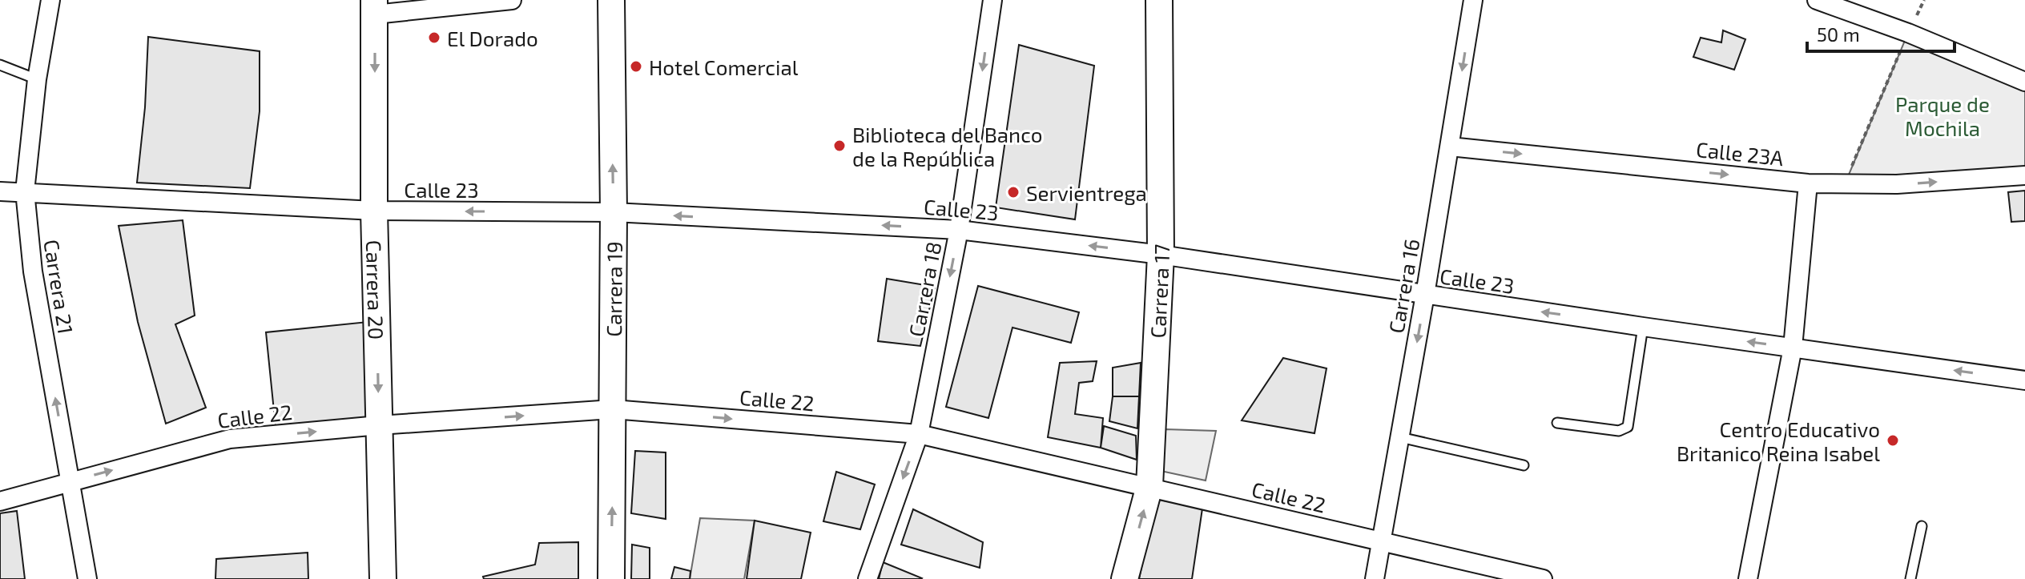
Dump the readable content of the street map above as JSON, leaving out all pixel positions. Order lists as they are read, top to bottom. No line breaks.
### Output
{"streets":{"main road":["Carrera 20","Carrera 19","Carrera 17"],"street":["Calle 23A","Calle 23","Carrera 16","Carrera 21","Carrera 18","Calle 22"]},"crossings":[["Calle 23A","Carrera 16"],["Calle 23","Carrera 16"],["Calle 23","Carrera 21"],["Calle 23","Carrera 18"],["Calle 23","Carrera 20"],["Calle 23","Carrera 19"],["Calle 23","Carrera 17"],["Carrera 16","Calle 22"],["Carrera 21","Calle 22"],["Carrera 18","Calle 22"],["Carrera 20","Calle 22"],["Carrera 19","Calle 22"],["Carrera 17","Calle 22"]],"one_way":["Calle 23A","Calle 23","Carrera 16","Carrera 21","Carrera 18","Carrera 20","Carrera 19","Calle 22"],"parks":["Parque de Mochila"],"places":["El Dorado","Hotel Comercial","Biblioteca del Banco de la República","Servientrega","Centro Educativo Britanico Reina Isabel"],"scale_bar":"50 m"}
